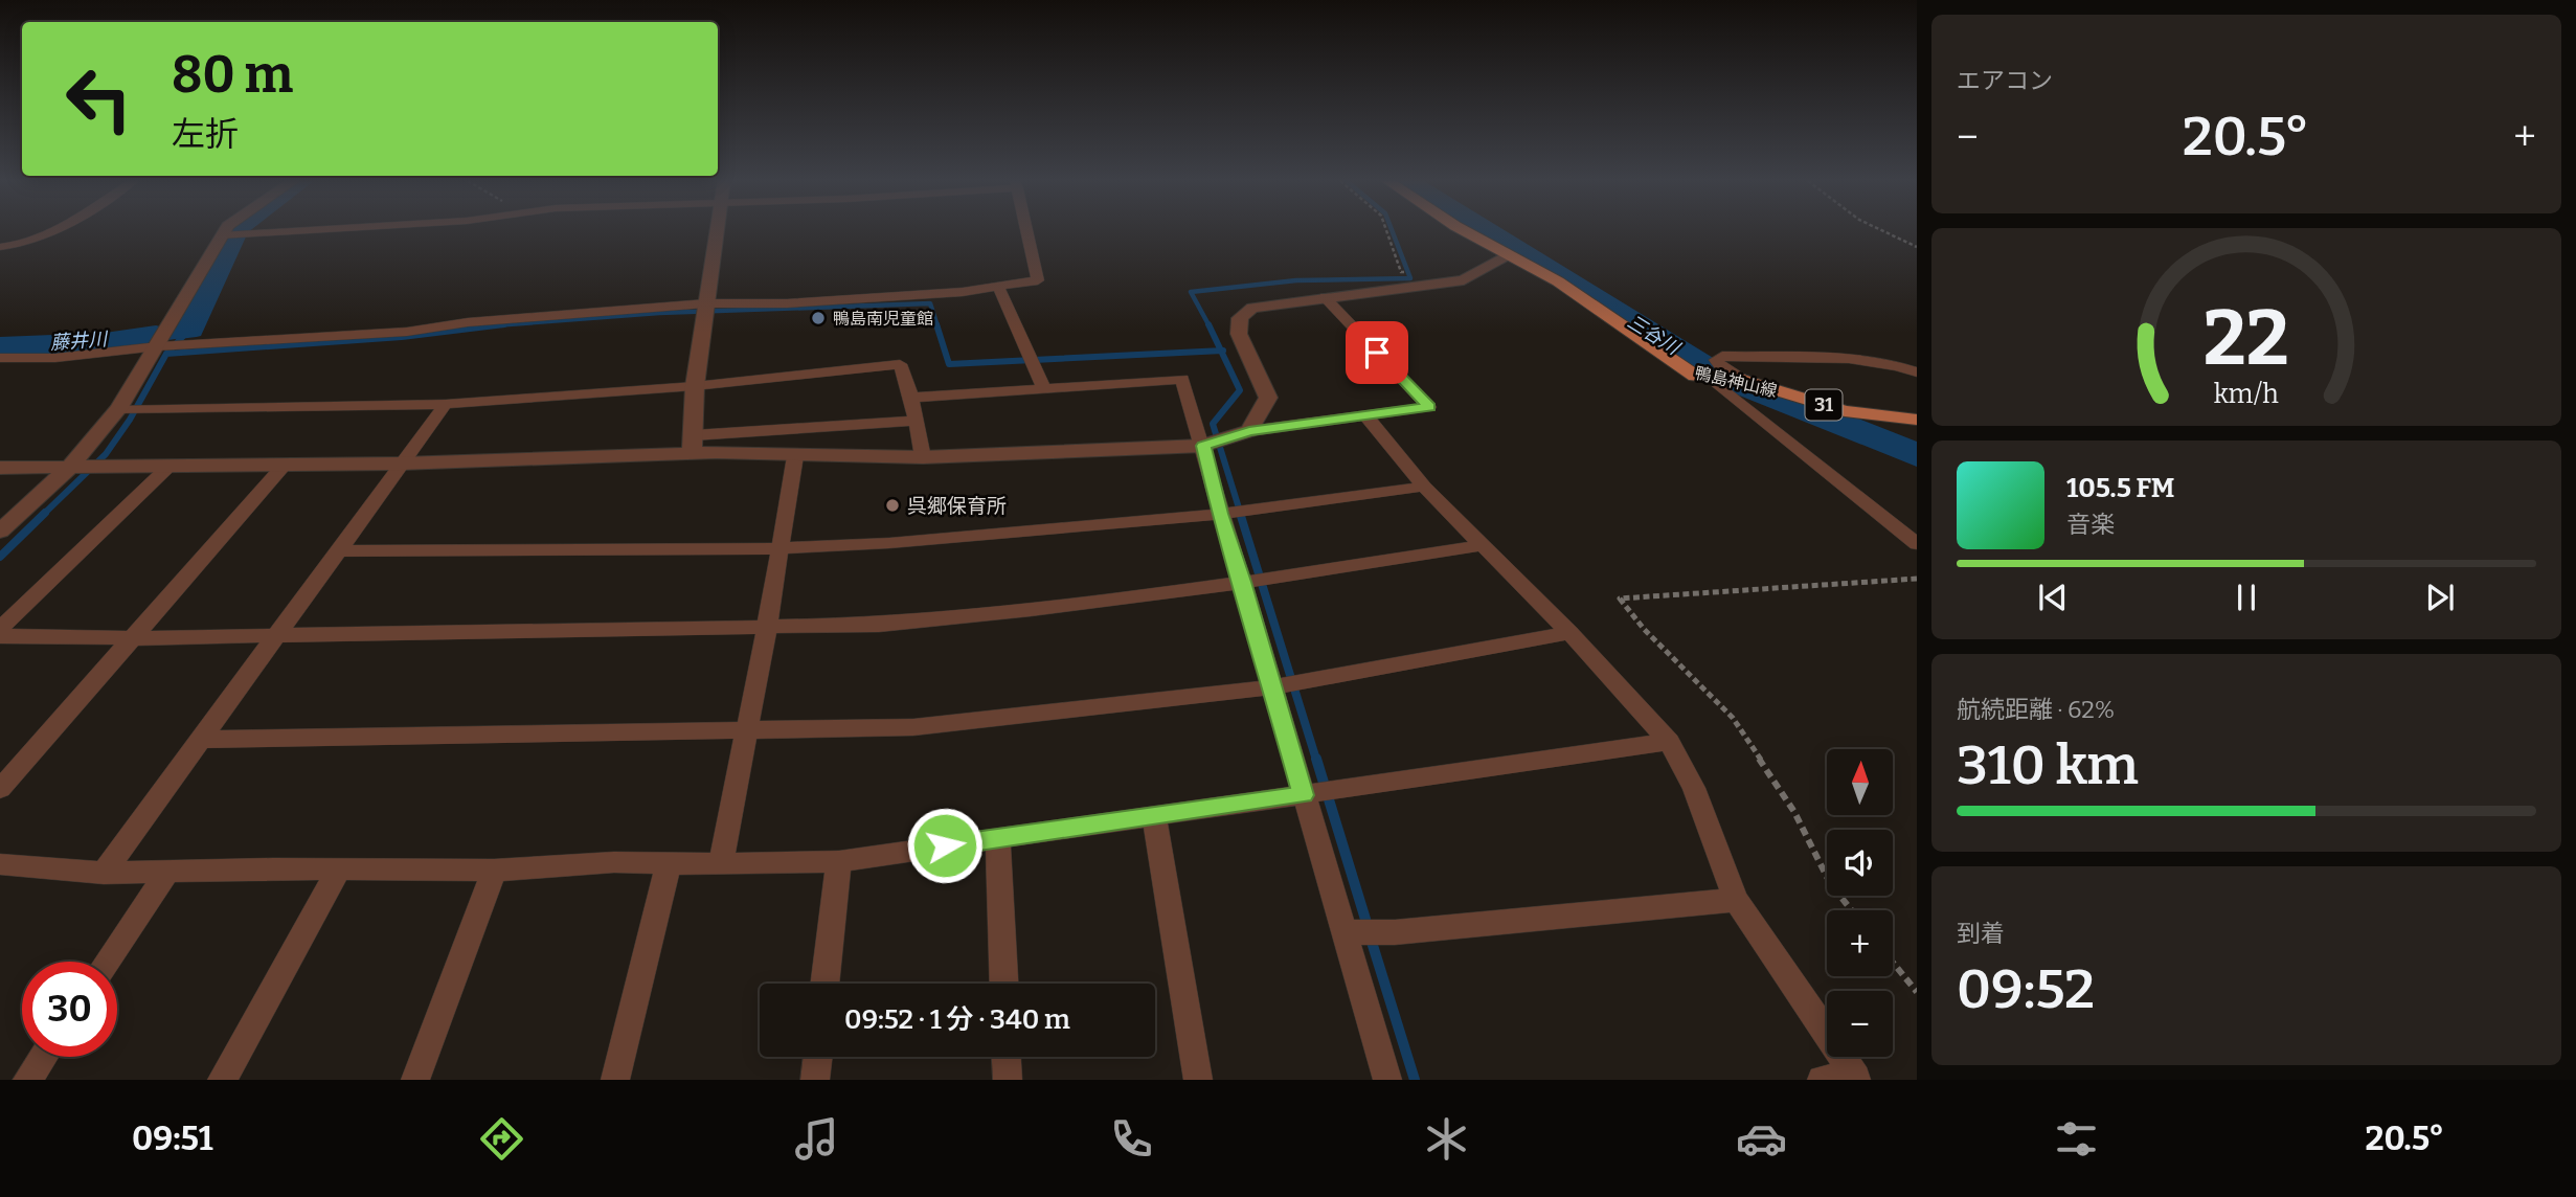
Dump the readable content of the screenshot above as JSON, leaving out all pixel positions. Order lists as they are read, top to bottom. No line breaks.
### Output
{"streets":{"main road":["鴨島神山線","31"]},"water":["三谷川","藤井川"],"places":["鴨島南児童館","呉郷保育所"],"north":"top","page":{"tile":["エアコン",["航続距離 · 62%","310 km"],["到着","09:52"]],"turn":["80 m","左折"],"heat":["−","20.5°","+"],"song":["105.5 FM","音楽"],"map_buttons":["+","−"],"limit":"30","trip":"09:52 · 1 分 · 340 m","tabs":["09:51","20.5°"],"gauge":["22","km/h"]}}
